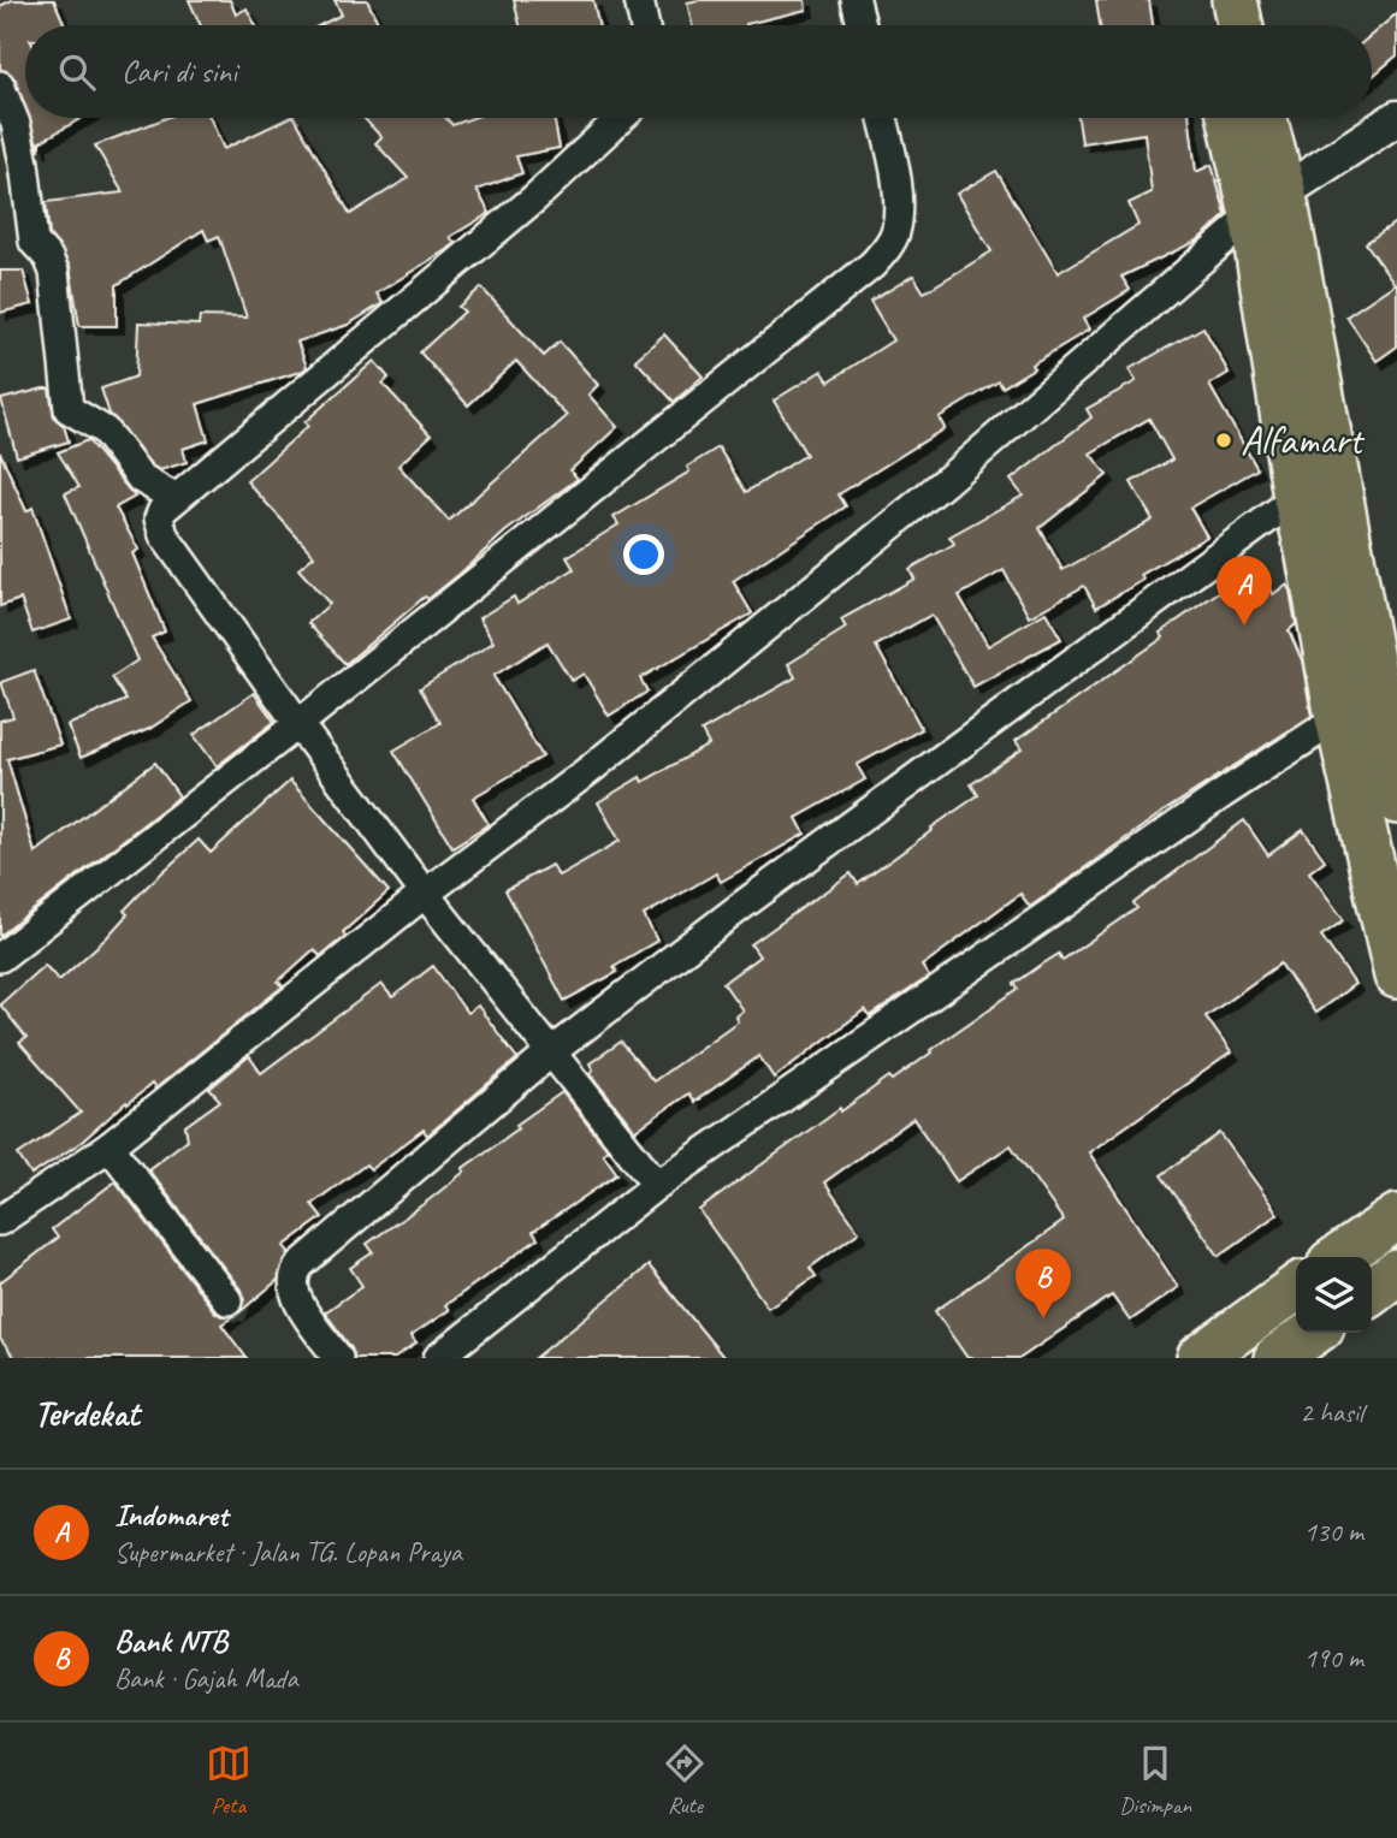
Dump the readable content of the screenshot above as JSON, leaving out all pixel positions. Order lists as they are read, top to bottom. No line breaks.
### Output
{"places":["Alfamart"],"page":{"search":"Cari di sini","pins":["A","B"],"heading":["Terdekat","2 hasil"],"list":[{"mark":"A","name":"Indomaret","note":"Supermarket · Jalan TG. Lopan Praya","value":"130 m"},{"mark":"B","name":"Bank NTB","note":"Bank · Gajah Mada","value":"190 m"}],"nav":["Peta","Rute","Disimpan"]}}
